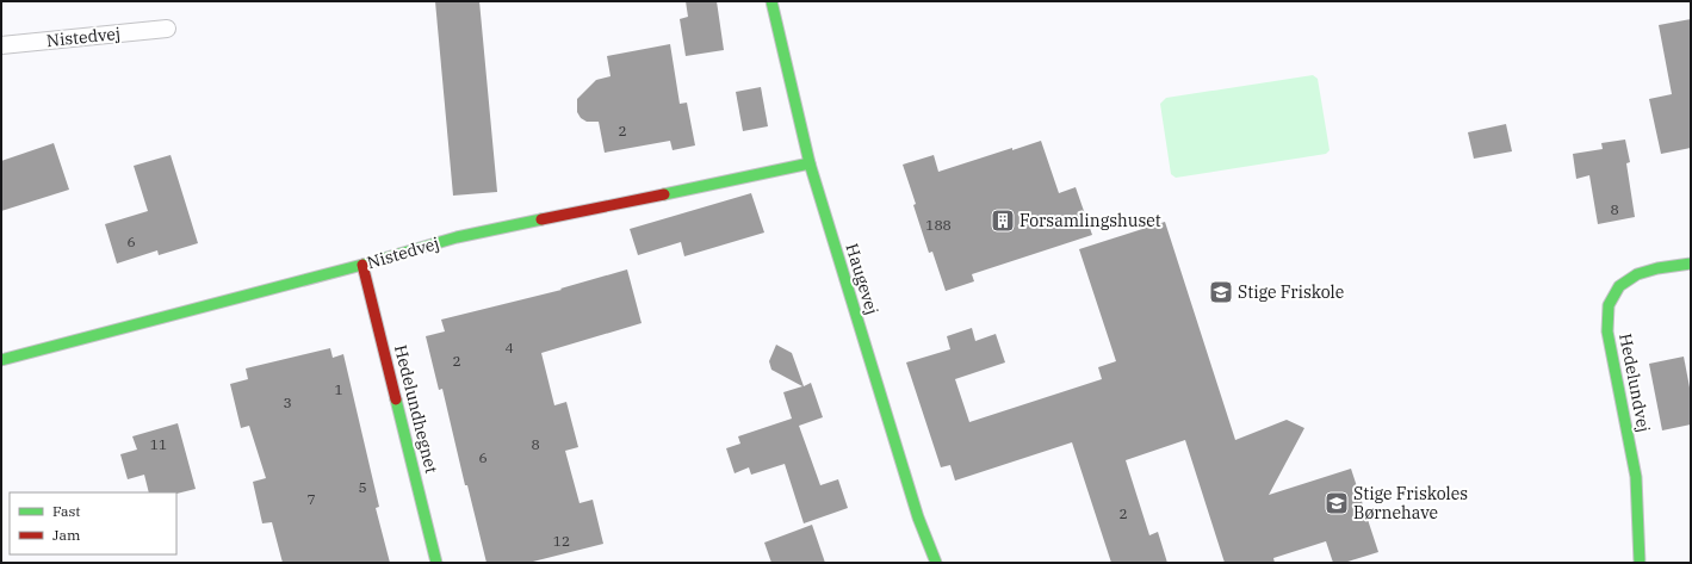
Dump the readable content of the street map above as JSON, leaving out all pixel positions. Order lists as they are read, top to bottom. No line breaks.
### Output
{"streets":{"street":["Nistedvej","Haugevej","Hedelundvej","Hedelundhegnet"]},"crossings":[["Nistedvej","Haugevej"],["Nistedvej","Hedelundhegnet"]],"places":{"building":["Forsamlingshuset"],"school or university":["Stige Friskole","Stige Friskoles Børnehave"]},"house_numbers":["2","8","188","6","4","2","1","3","11","8","6","5","7","2","12"],"legend":["Fast","Jam"]}
